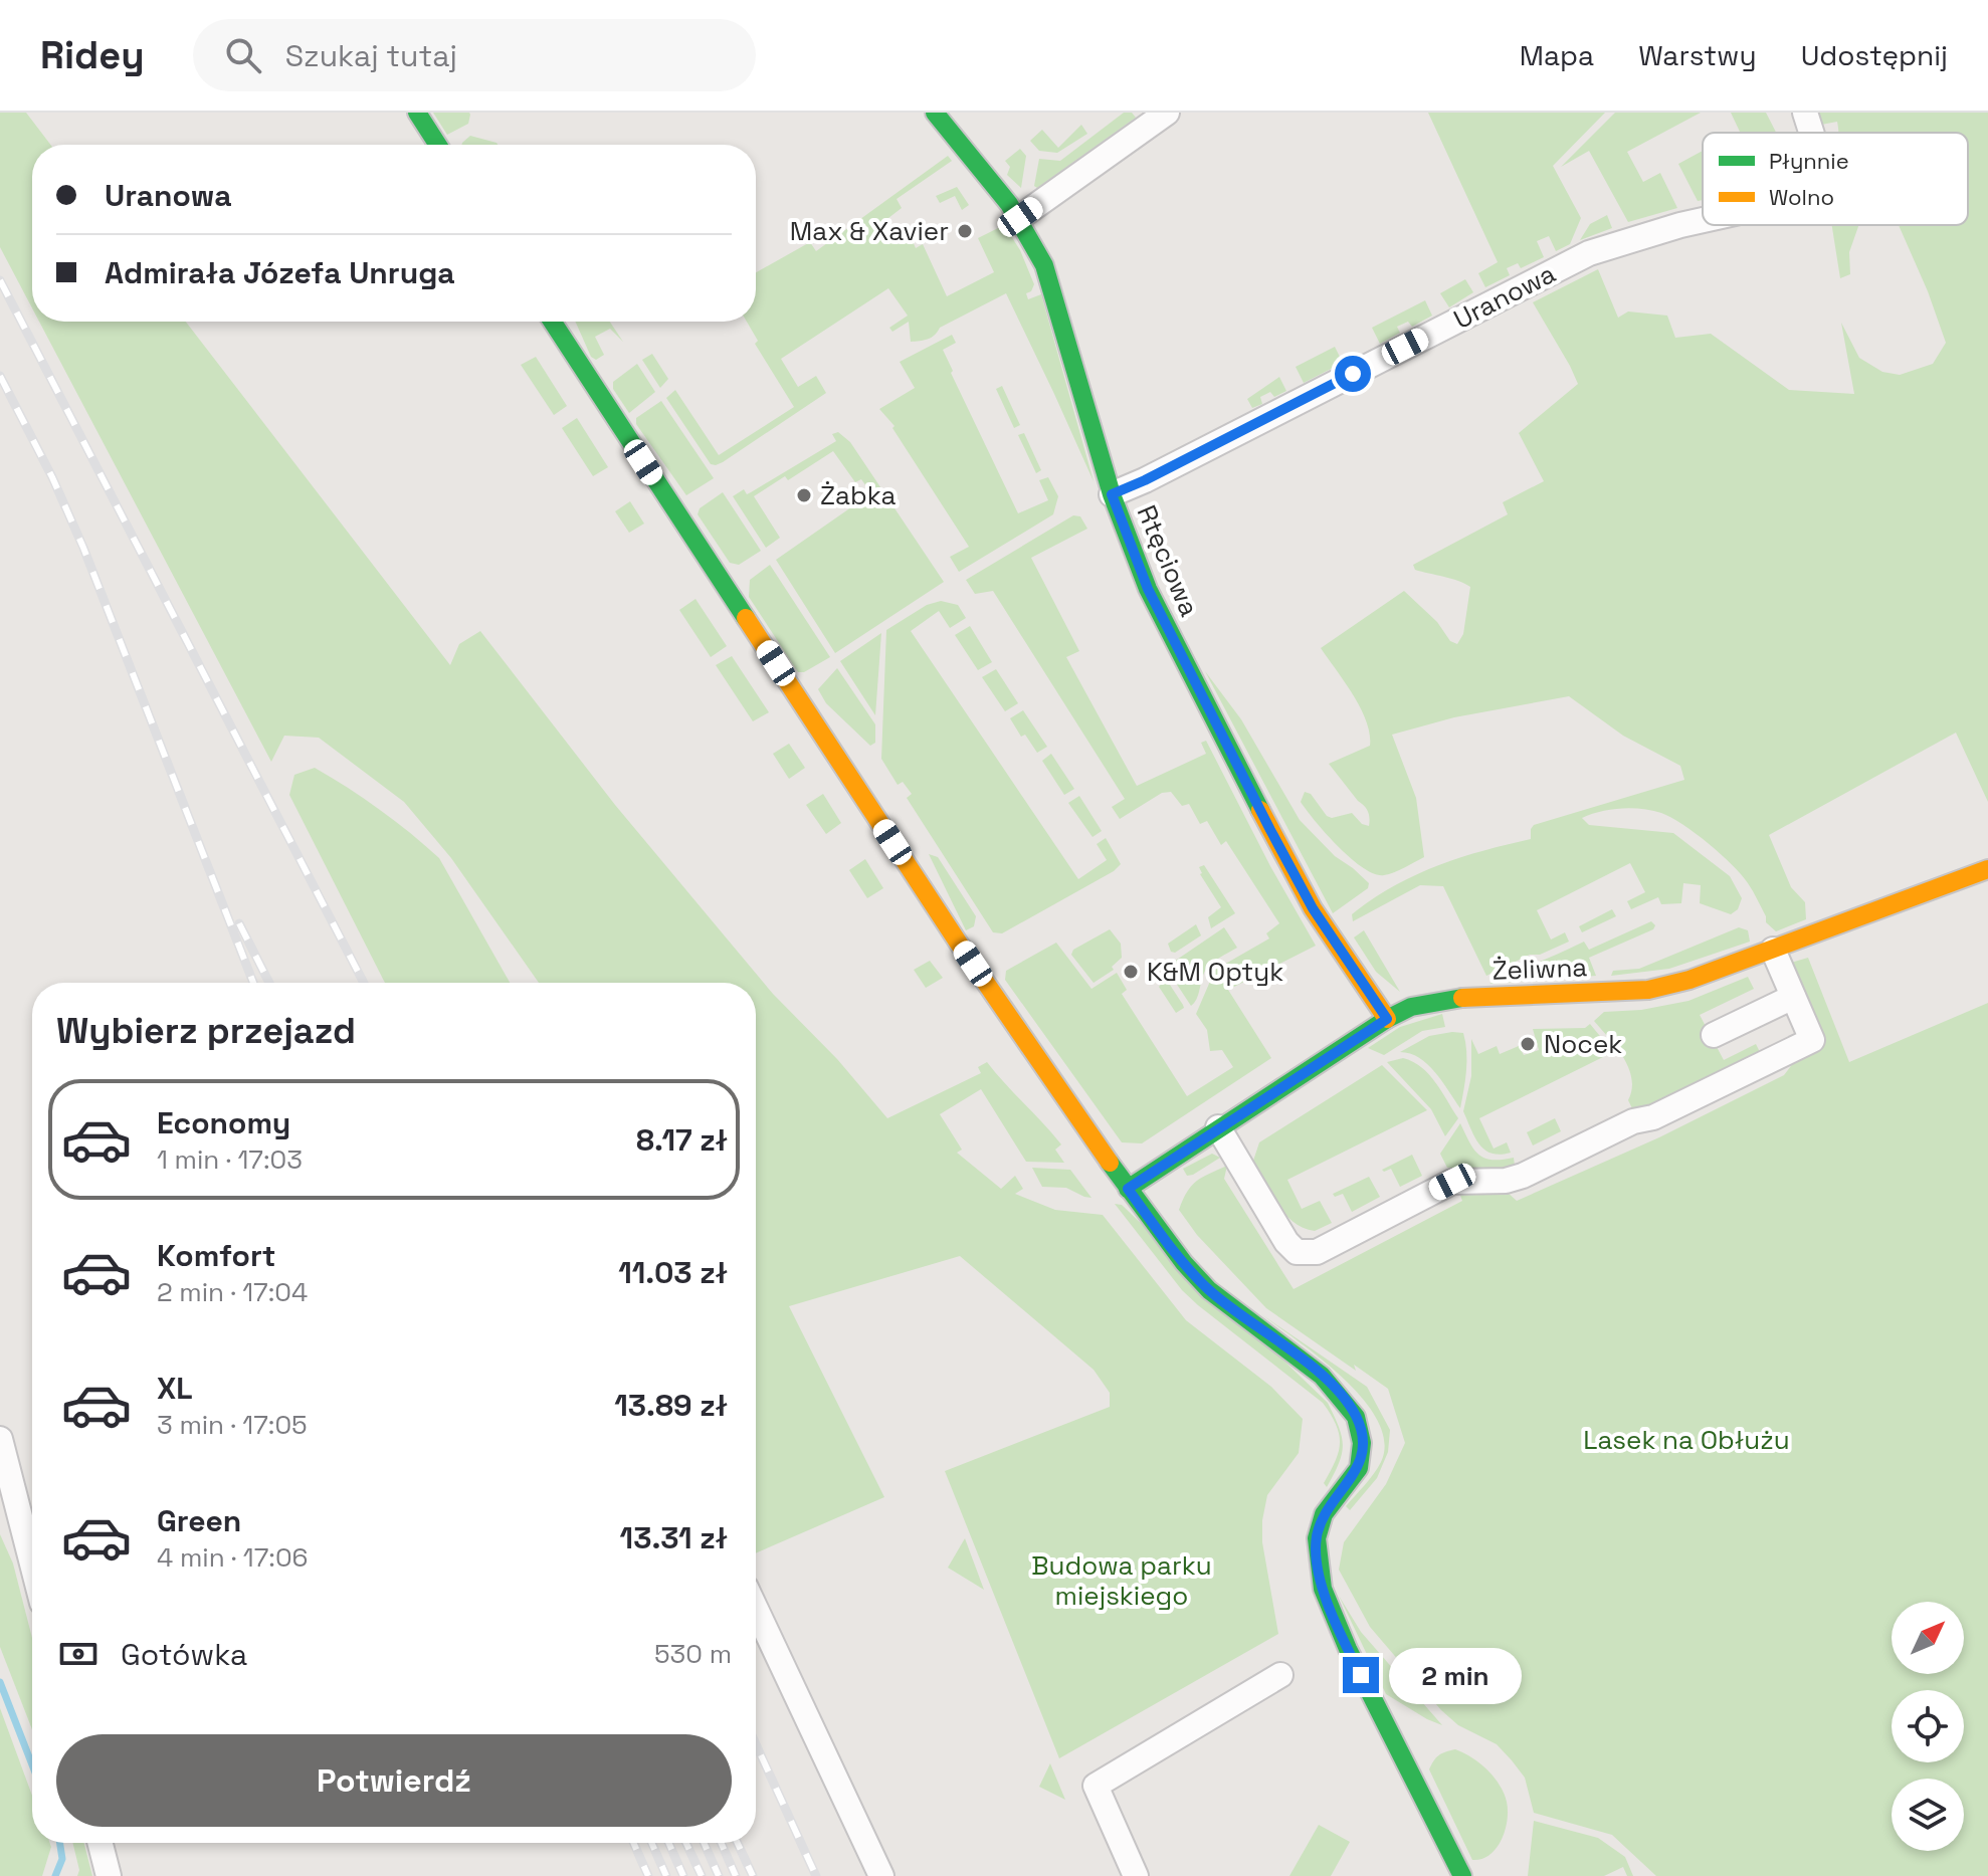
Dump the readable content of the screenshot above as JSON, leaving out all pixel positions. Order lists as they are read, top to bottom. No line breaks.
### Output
{"streets":{"street":["Uranowa","Rtęciowa","Żeliwna"]},"crossings":[["Uranowa","Rtęciowa"],["Rtęciowa","Żeliwna"]],"parks":["Lasek na Obłużu","Budowa parku miejskiego"],"places":["Max & Xavier","Żabka","K&M Optyk","Nocek"],"legend":["Płynnie","Wolno"],"north":"top right","page":{"header":"Ridey","search":"Szukaj tutaj","nav":["Mapa","Warstwy","Udostępnij"],"banner":["Uranowa","Admirała Józefa Unruga"],"heading":"Wybierz przejazd","list":[{"name":"Economy","note":"1 min · 17:03","value":"8.17 zł"},{"name":"Komfort","note":"2 min · 17:04","value":"11.03 zł"},{"name":"XL","note":"3 min · 17:05","value":"13.89 zł"},{"name":"Green","note":"4 min · 17:06","value":"13.31 zł"}],"pay":["Gotówka","530 m"],"bubble":"2 min","buttons":"Potwierdź"}}
